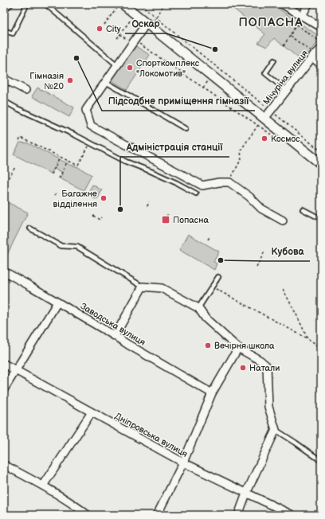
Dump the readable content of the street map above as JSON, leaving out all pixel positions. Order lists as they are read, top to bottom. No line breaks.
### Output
{"streets":{"street":["Мічуріна вулиця","Заводська вулиця","Дніпровська вулиця"]},"districts":["ПОПАСНА"],"places":{"other":["City","Оскар","Підсодбне приміщення гімназії","Спорткомплекс \"Локомотив\"","Гімназія №20","Космос","Багажне відділення","Адміністрація станції","Кубова","Вечірня школа","Натали"],"transit":["Попасна"]}}
